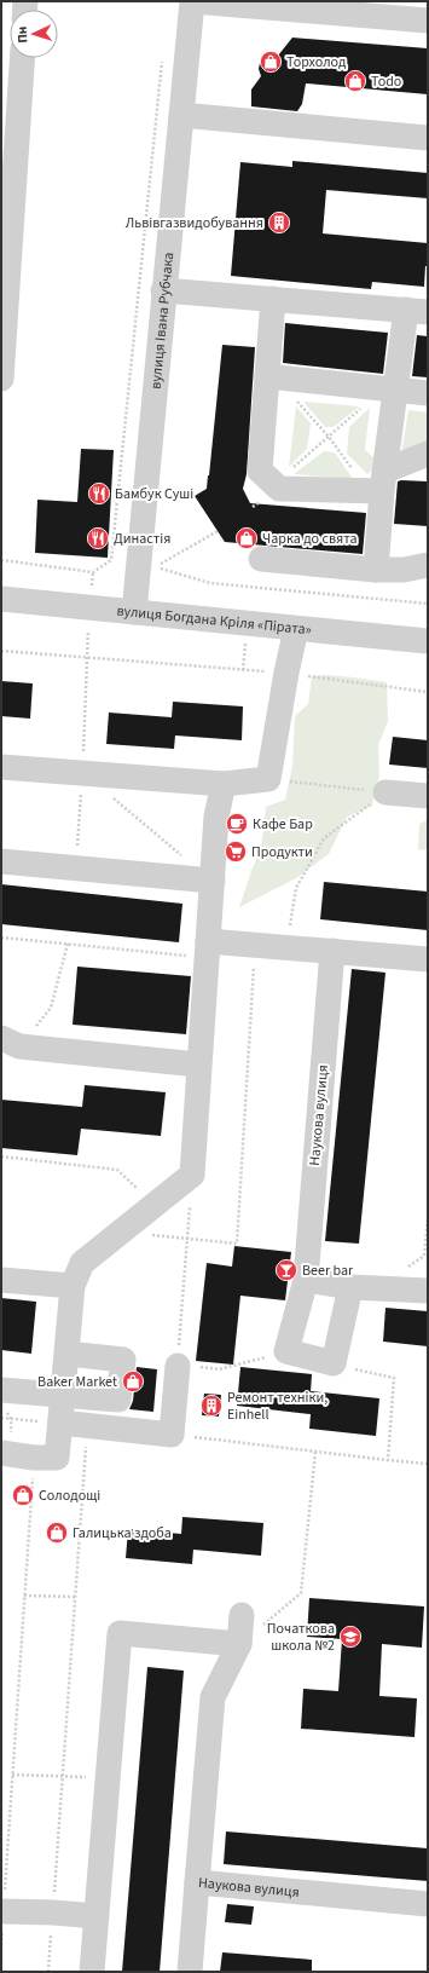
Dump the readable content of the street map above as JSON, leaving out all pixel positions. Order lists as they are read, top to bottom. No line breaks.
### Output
{"streets":{"street":["вулиця Івана Рубчака","вулиця Богдана Кріля «Пірата»","Наукова вулиця"]},"crossings":[["вулиця Івана Рубчака","вулиця Богдана Кріля «Пірата»"]],"places":{"shop":["Торхолод","Todo","Чарка до свята","Baker Market","Солодощі","Галицька здоба"],"building":["Львівгазвидобування","Ремонт техніки, Einhell"],"restaurant":["Бамбук Суші","Династія"],"cafe":["Кафе Бар"],"supermarket":["Продукти"],"bar":["Beer bar"],"school or university":["Початкова школа №2"]},"north":"left"}
